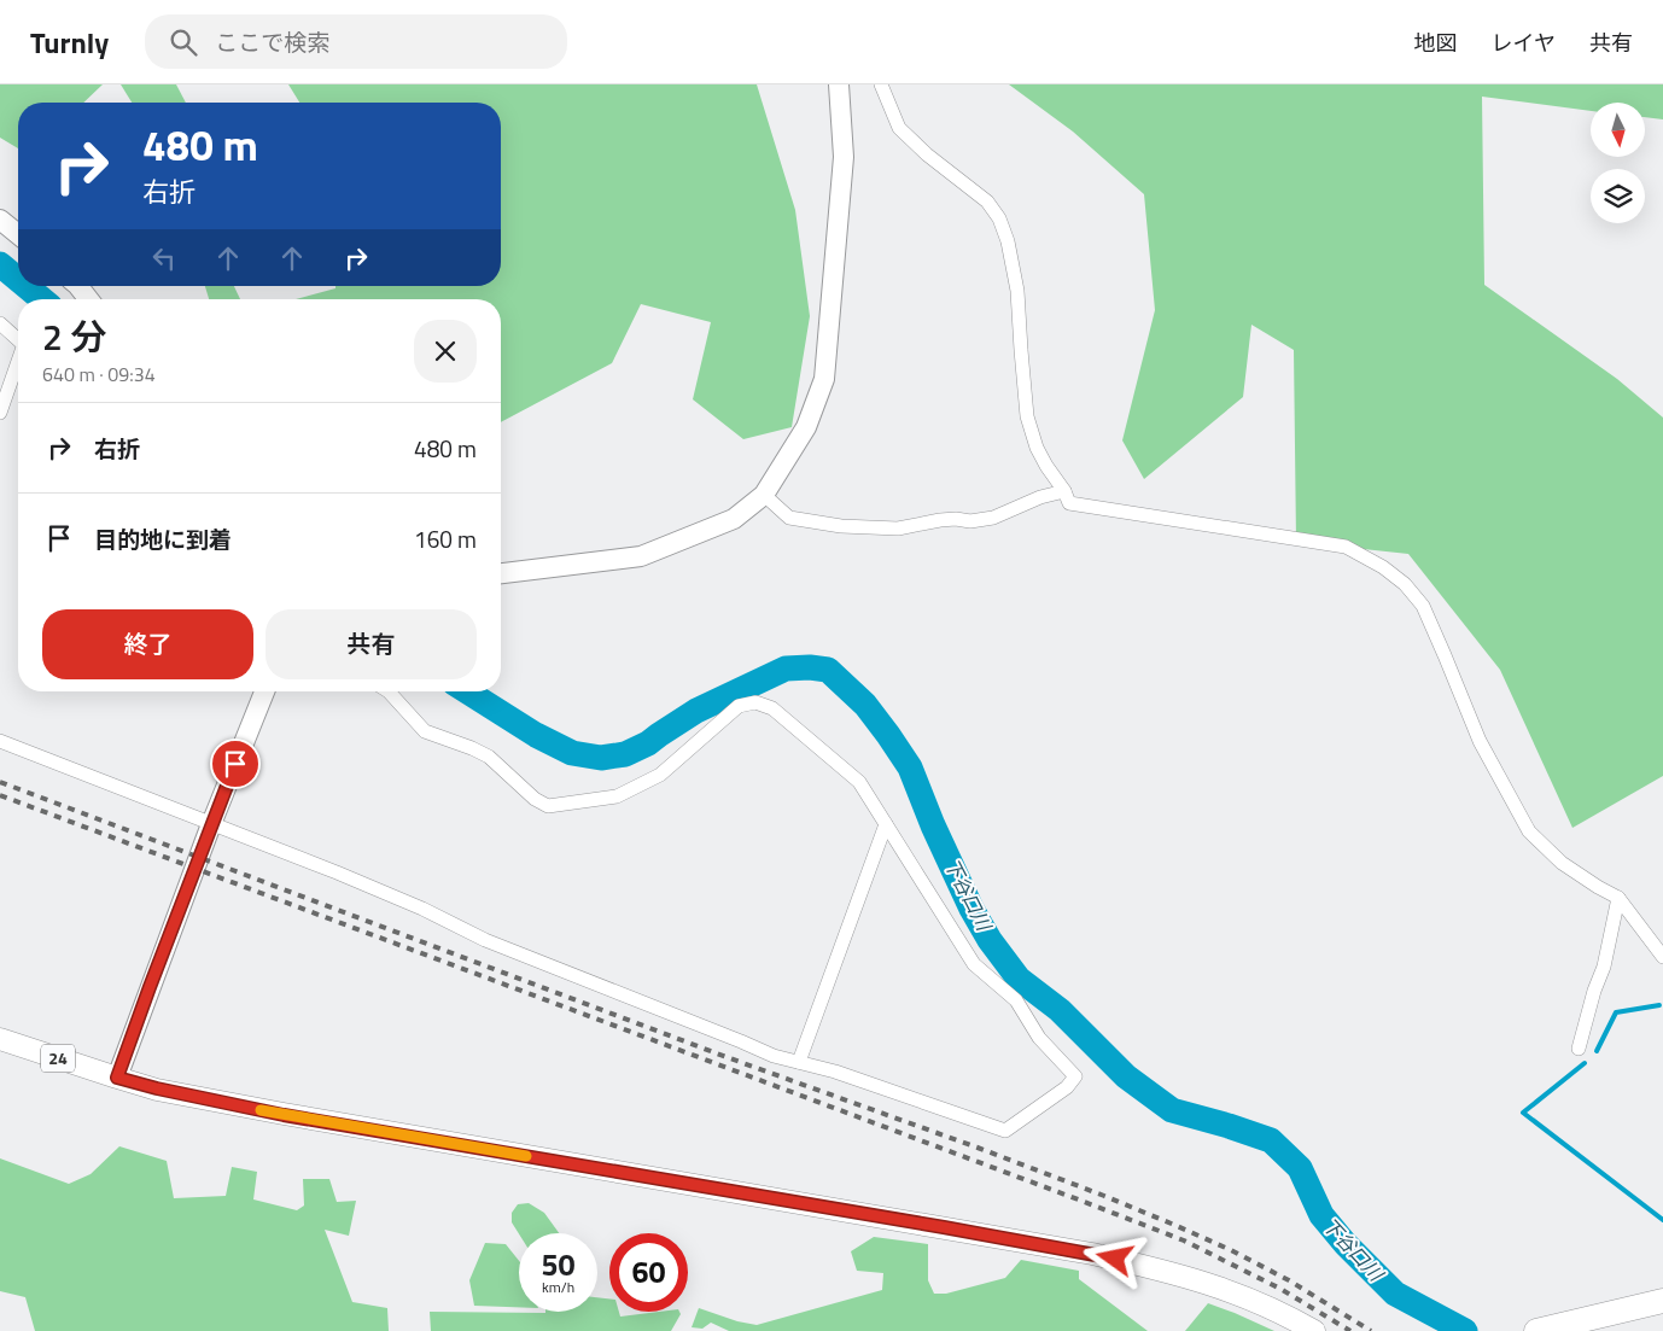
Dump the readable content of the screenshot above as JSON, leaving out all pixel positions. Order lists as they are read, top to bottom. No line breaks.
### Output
{"streets":{"main road":["24"]},"water":["下谷口川"],"north":"bottom","page":{"header":"Turnly","search":"ここで検索","nav":["地図","レイヤ","共有"],"turn":["480 m","右折"],"heading":["2 分","640 m · 09:34"],"list":[{"name":"右折","value":"480 m"},{"name":"目的地に到着","value":"160 m"}],"buttons":["終了","共有"],"speed":"50 km/h","limit":"60"}}
